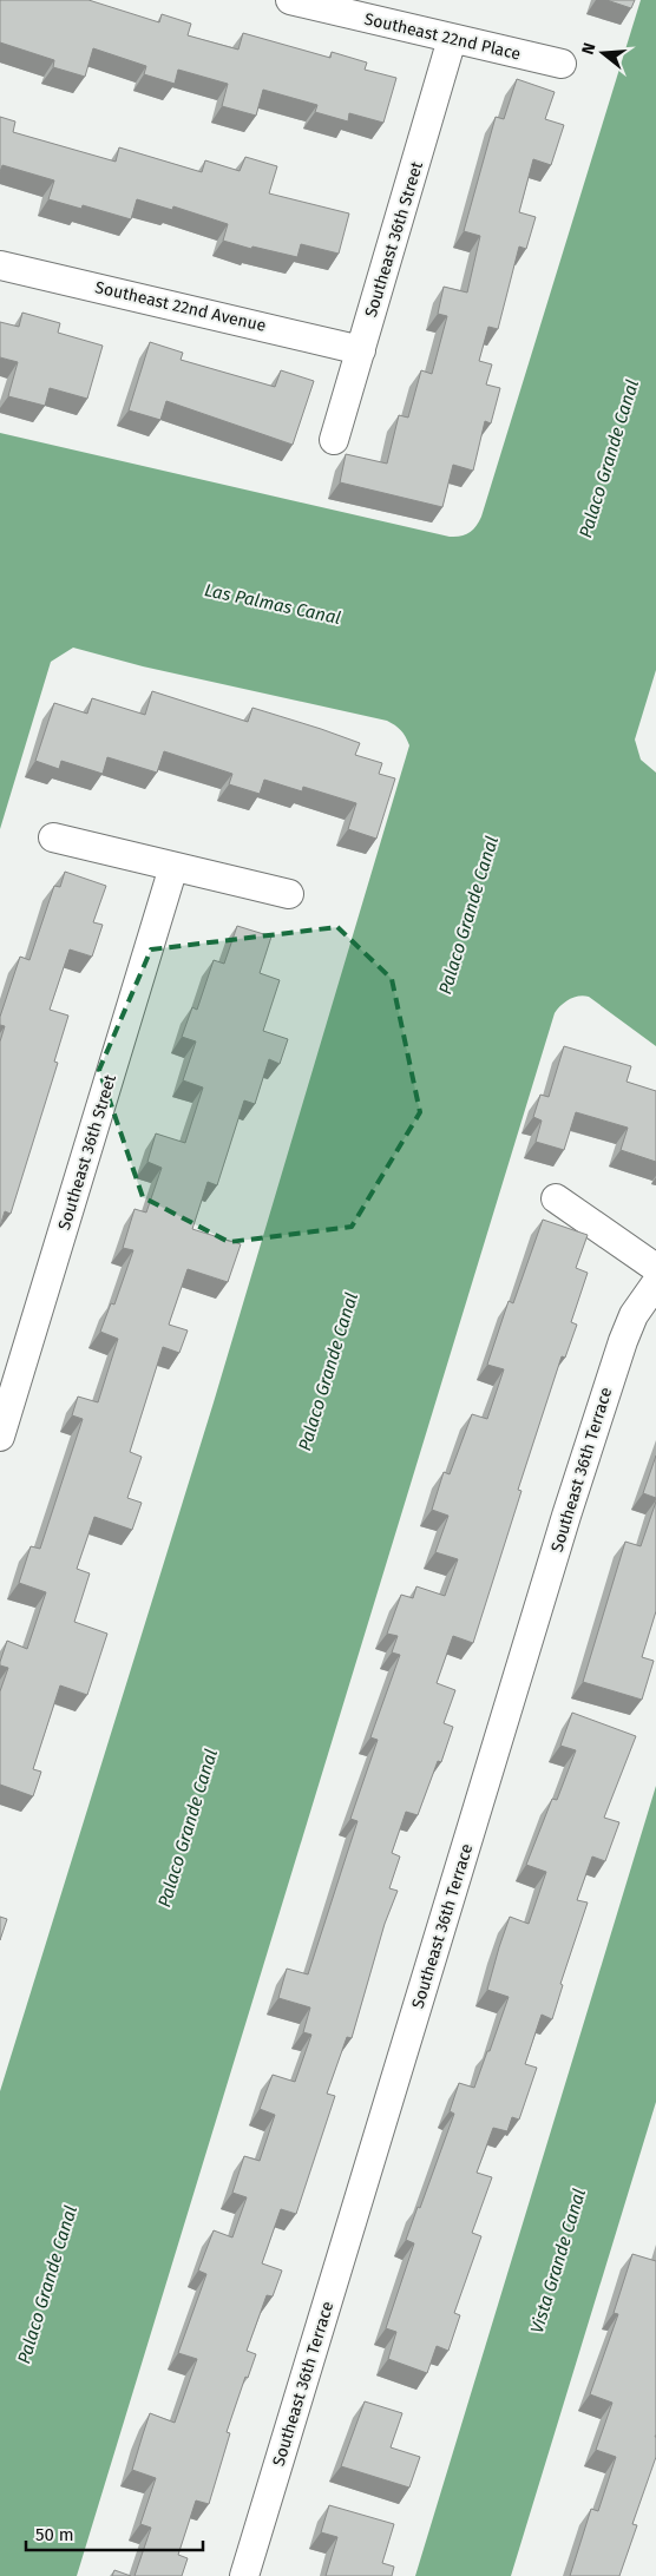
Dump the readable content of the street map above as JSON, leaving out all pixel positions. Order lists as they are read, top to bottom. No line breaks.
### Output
{"streets":{"street":["Southeast 22nd Place","Southeast 36th Street","Southeast 22nd Avenue","Southeast 36th Terrace"]},"crossings":[["Southeast 22nd Place","Southeast 36th Street"],["Southeast 36th Street","Southeast 22nd Avenue"]],"water":["Palaco Grande Canal","Las Palmas Canal","Vista Grande Canal"],"scale_bar":"50 m","north":"left"}
